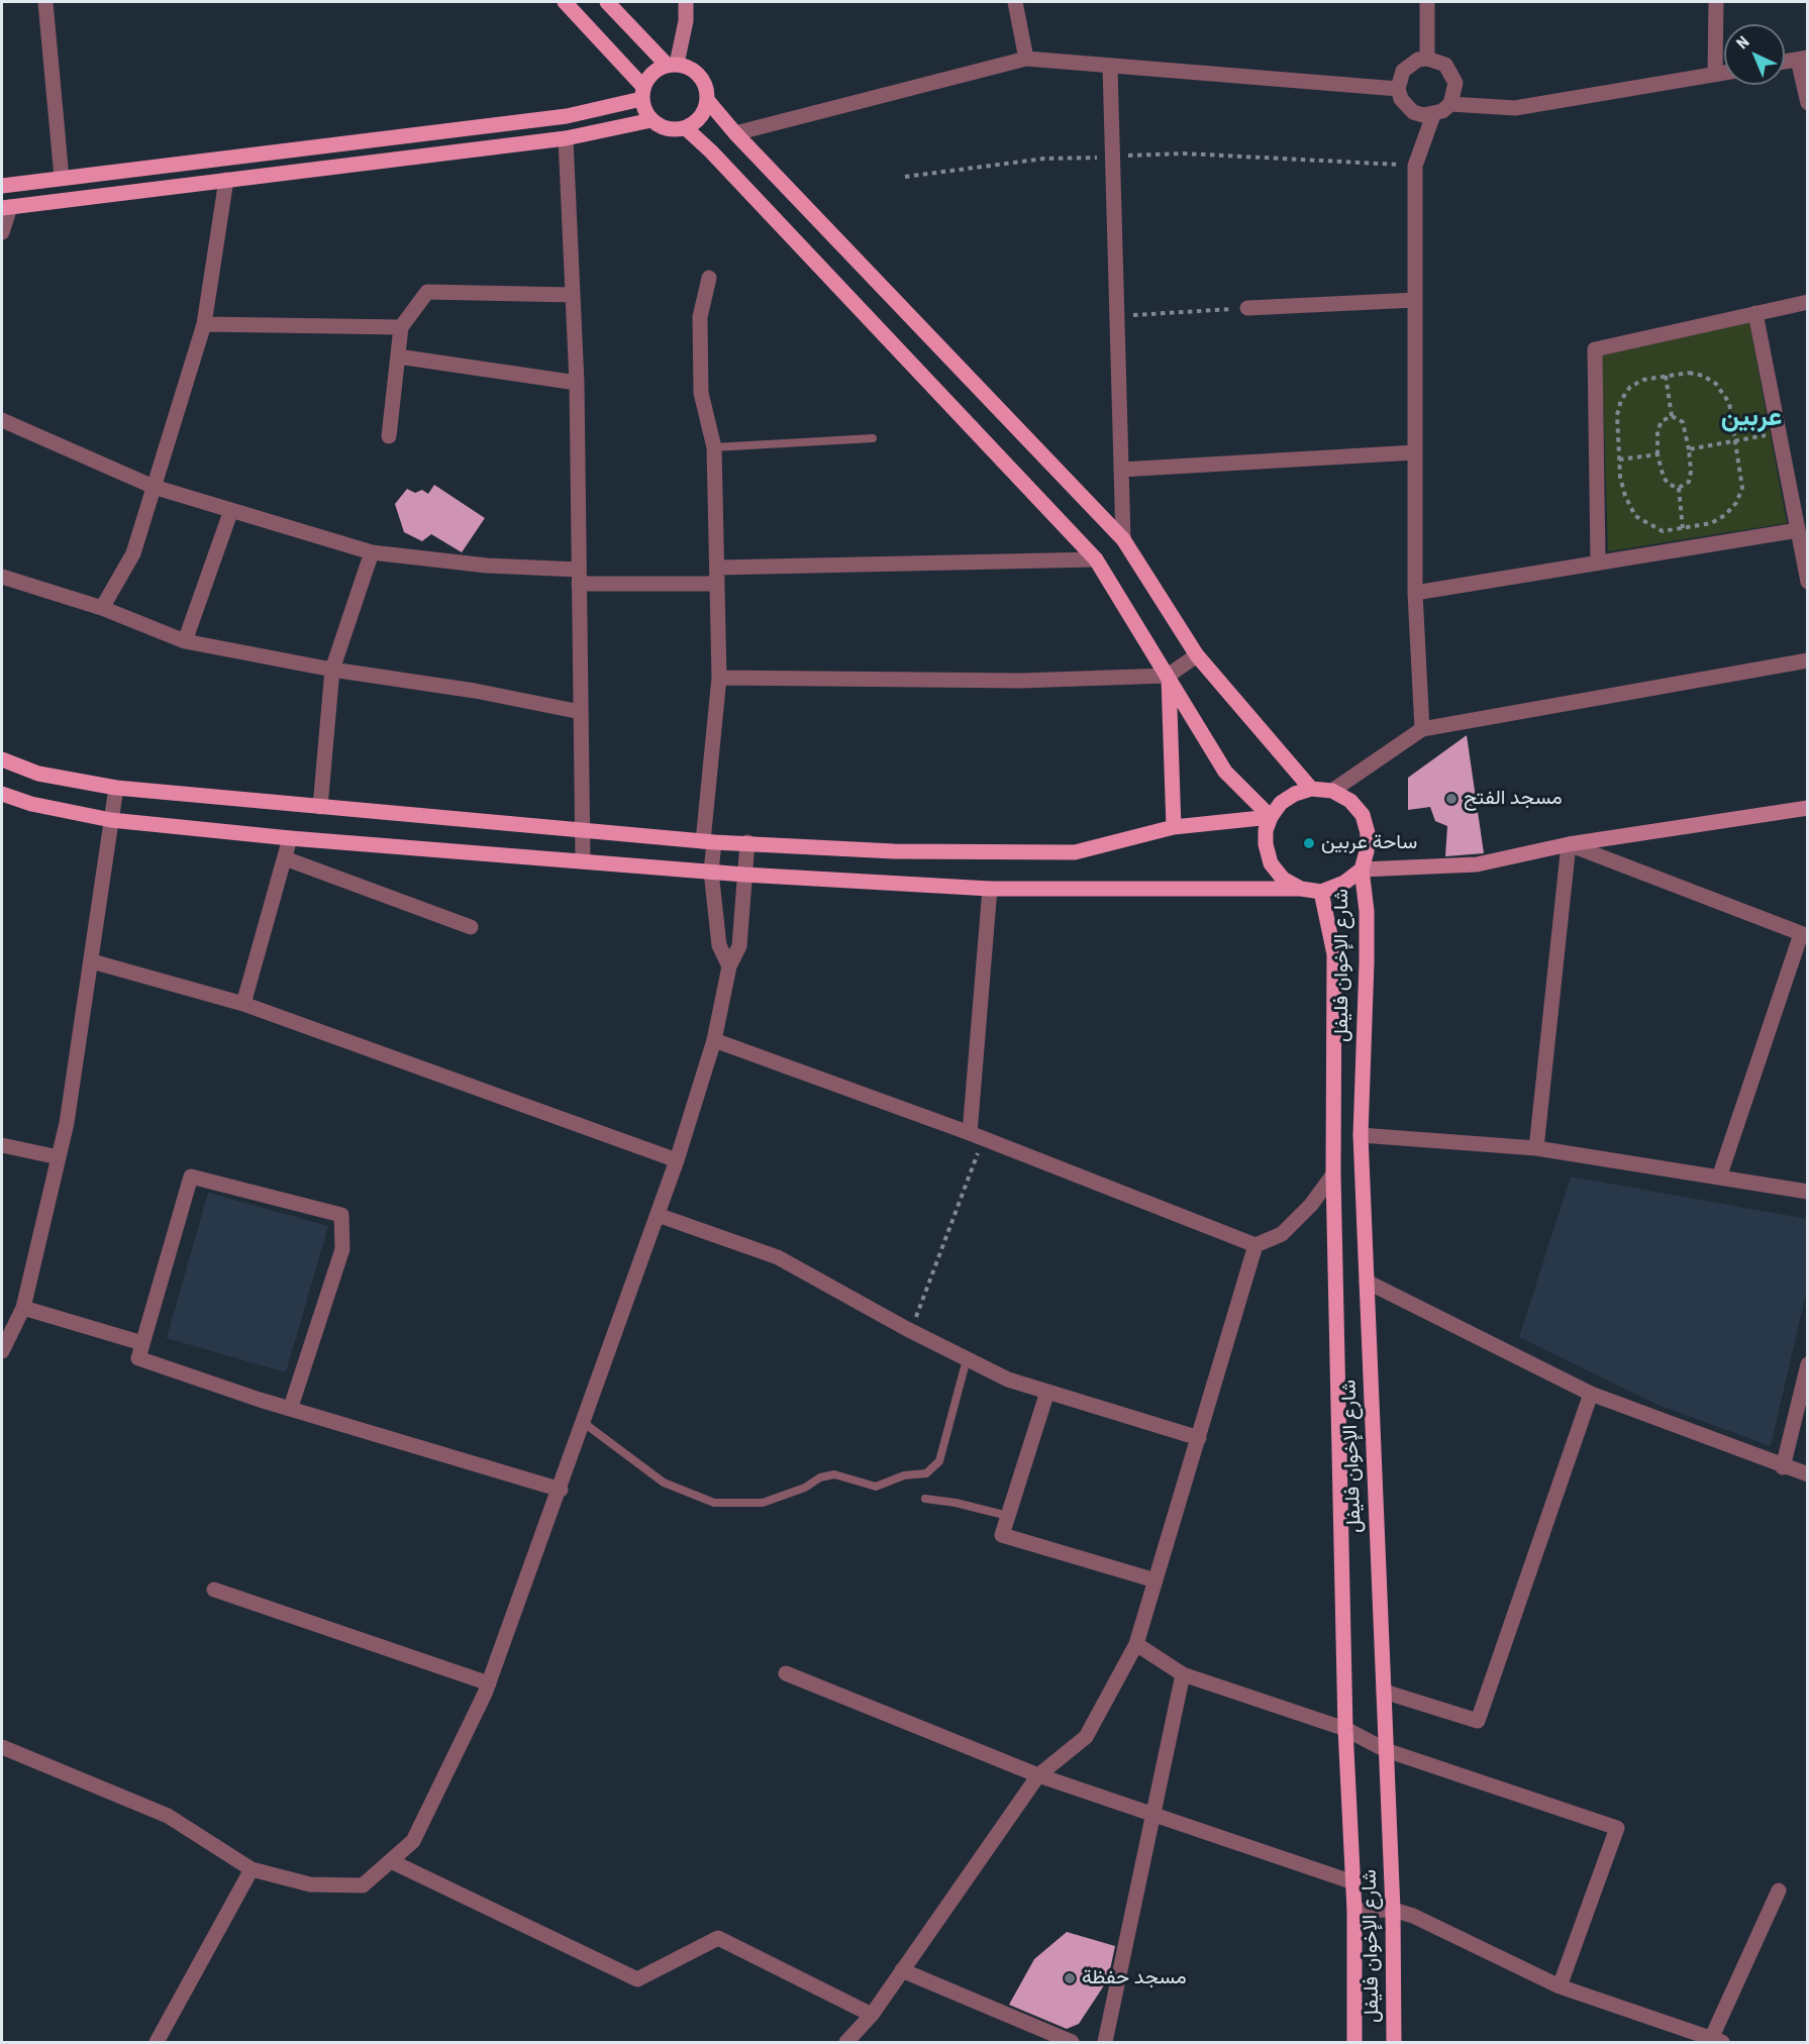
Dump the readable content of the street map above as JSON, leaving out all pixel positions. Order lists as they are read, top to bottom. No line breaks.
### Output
{"streets":{"main road":["شارع الإخوان فليفل"]},"districts":["عربين"],"places":["مسجد الفتح","ساحة عربين","مسجد حفظة"],"north":"top left"}
